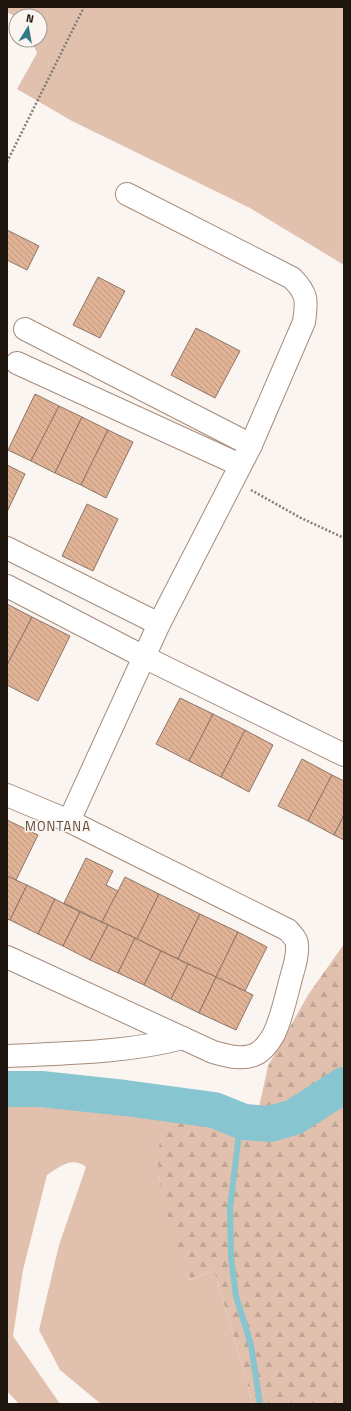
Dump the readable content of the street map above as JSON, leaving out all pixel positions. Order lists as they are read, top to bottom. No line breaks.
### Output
{"districts":["MONTANA"],"north":"top"}
